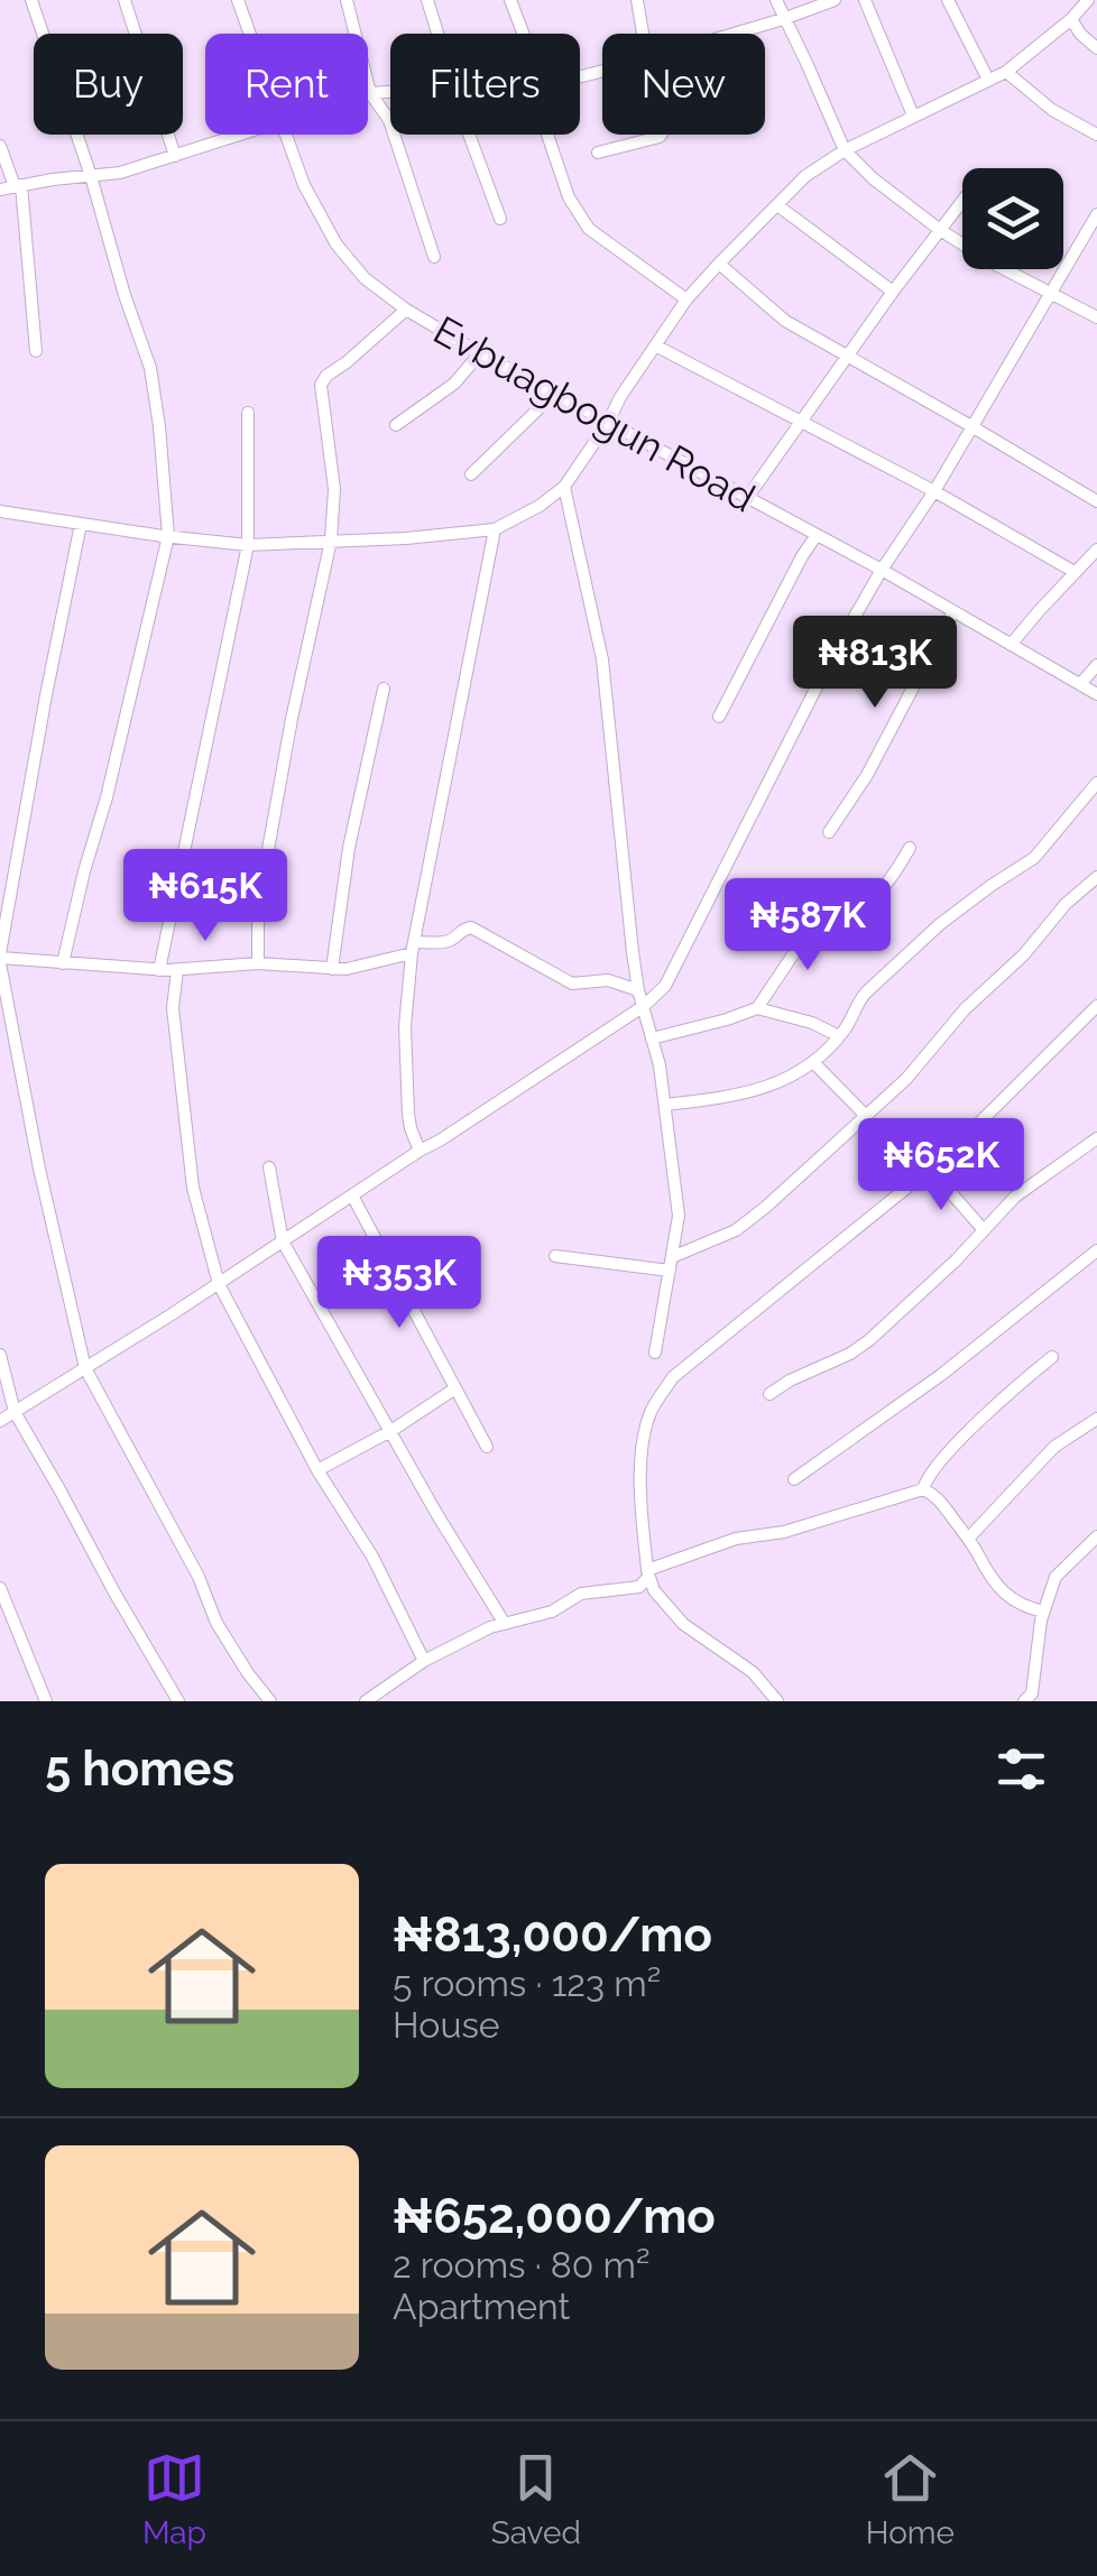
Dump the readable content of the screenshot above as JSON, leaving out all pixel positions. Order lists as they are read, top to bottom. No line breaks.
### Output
{"streets":{"street":["Evbuagbogun Road"]},"page":{"chip":["Buy","Rent","Filters","New"],"price":["₦813K","₦615K","₦587K","₦652K","₦353K"],"heading":"5 homes","list":[{"name":"₦813,000/mo","note":"5 rooms · 123 m² · House"},{"name":"₦652,000/mo","note":"2 rooms · 80 m² · Apartment"}],"tabs":["Map","Saved","Home"]}}
